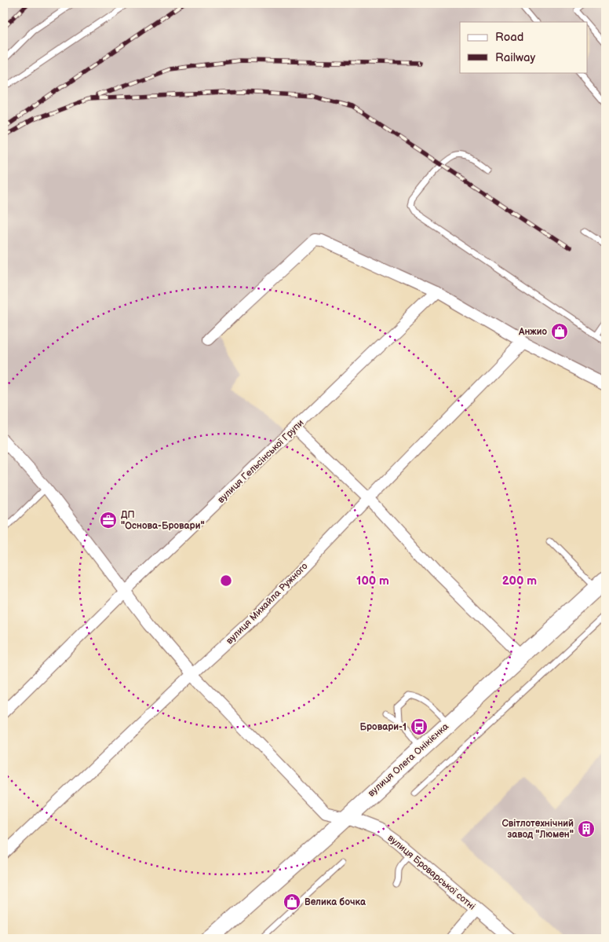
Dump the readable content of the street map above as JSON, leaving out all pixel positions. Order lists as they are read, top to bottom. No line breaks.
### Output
{"streets":{"main road":["вулиця Олега Онікієнка"],"street":["вулиця Гельсінської Групи","вулиця Михайла Ружного","вулиця Броварської сотні"]},"crossings":[["вулиця Олега Онікієнка","вулиця Броварської сотні"]],"places":{"shop":["Анжио","Велика бочка"],"office":["ДП \"Основа-Бровари\""],"bus stop":["Бровари-1"],"building":["Світлотехнічний завод \"Люмен\""]},"legend":["Road","Railway"],"rings":["100 m","200 m"]}
